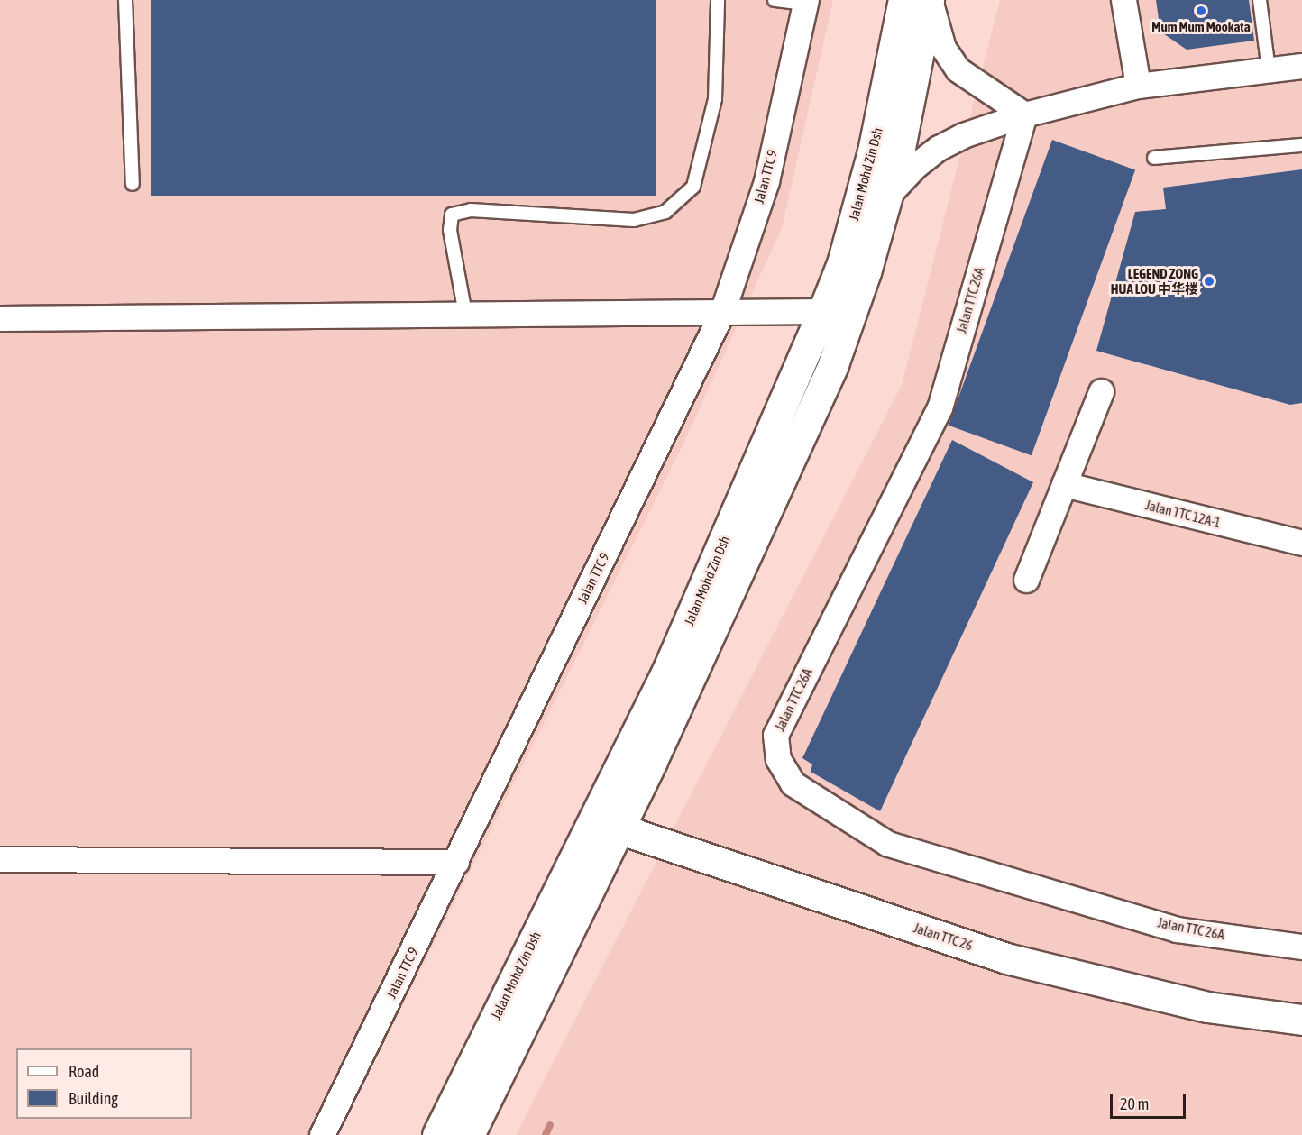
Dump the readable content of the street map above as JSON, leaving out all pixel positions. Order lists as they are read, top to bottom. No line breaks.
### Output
{"streets":{"main road":["Jalan Mohd Zin Dsh","Jalan TTC 26"],"street":["Jalan TTC 9","Jalan TTC 26A","Jalan TTC 12A-1"]},"crossings":[["Jalan Mohd Zin Dsh","Jalan TTC 26"]],"places":["Mum Mum Mookata","LEGEND ZONG HUA LOU 中华楼"],"legend":["Road","Building"],"scale_bar":"20 m"}
